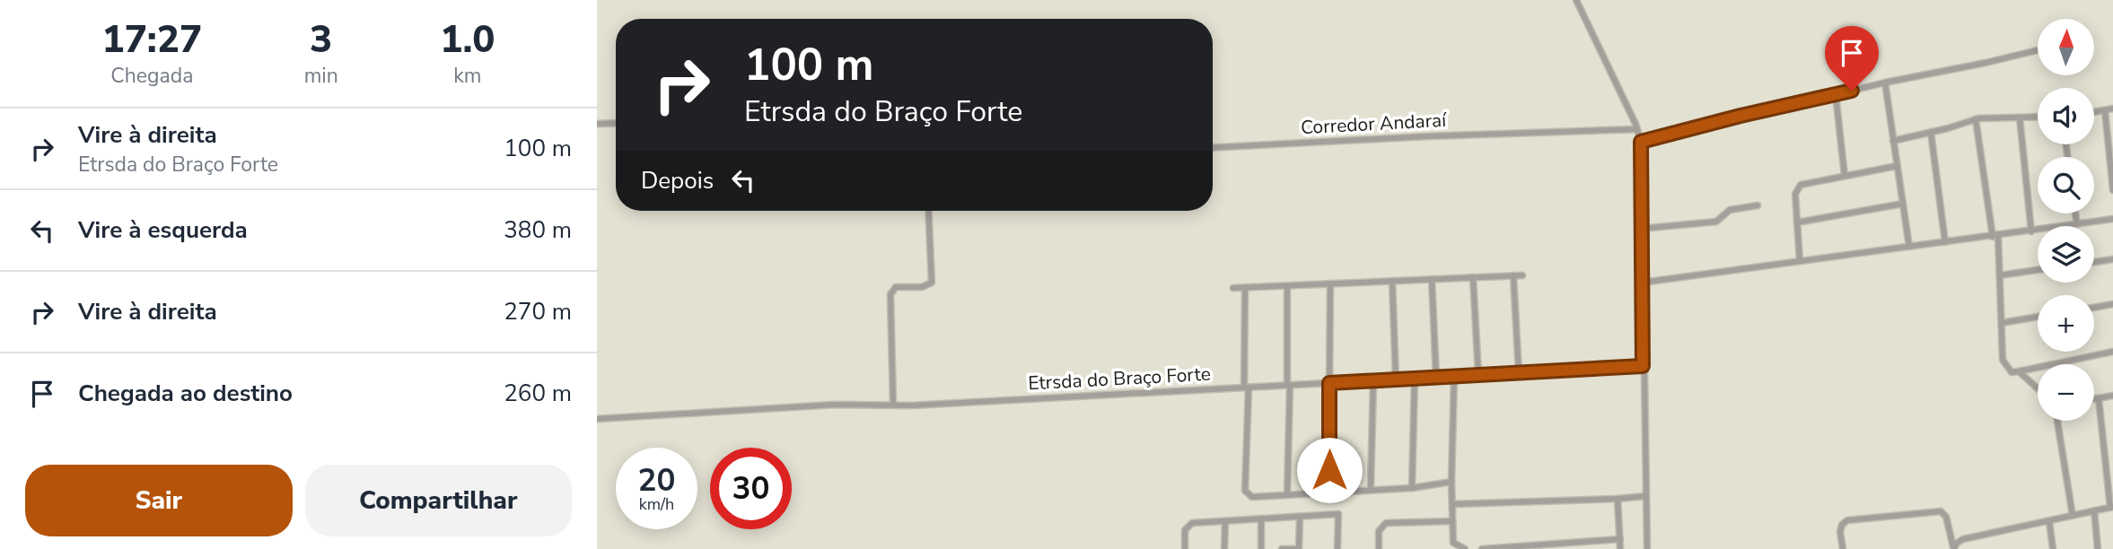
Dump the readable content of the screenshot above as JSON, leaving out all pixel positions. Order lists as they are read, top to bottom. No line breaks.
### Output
{"streets":{"street":["Corredor Andaraí","Etrsda do Braço Forte"]},"north":"top","page":{"eta":["17:27","Chegada","3","min","1.0","km"],"map_buttons":["+","−"],"turn":["100 m","Etrsda do Braço Forte"],"list":[{"name":"Vire à direita","note":"Etrsda do Braço Forte","value":"100 m"},{"name":"Vire à esquerda","value":"380 m"},{"name":"Vire à direita","value":"270 m"},{"name":"Chegada ao destino","value":"260 m"}],"then":"Depois","speed":"20 km/h","limit":"30","buttons":["Sair","Compartilhar"]}}
